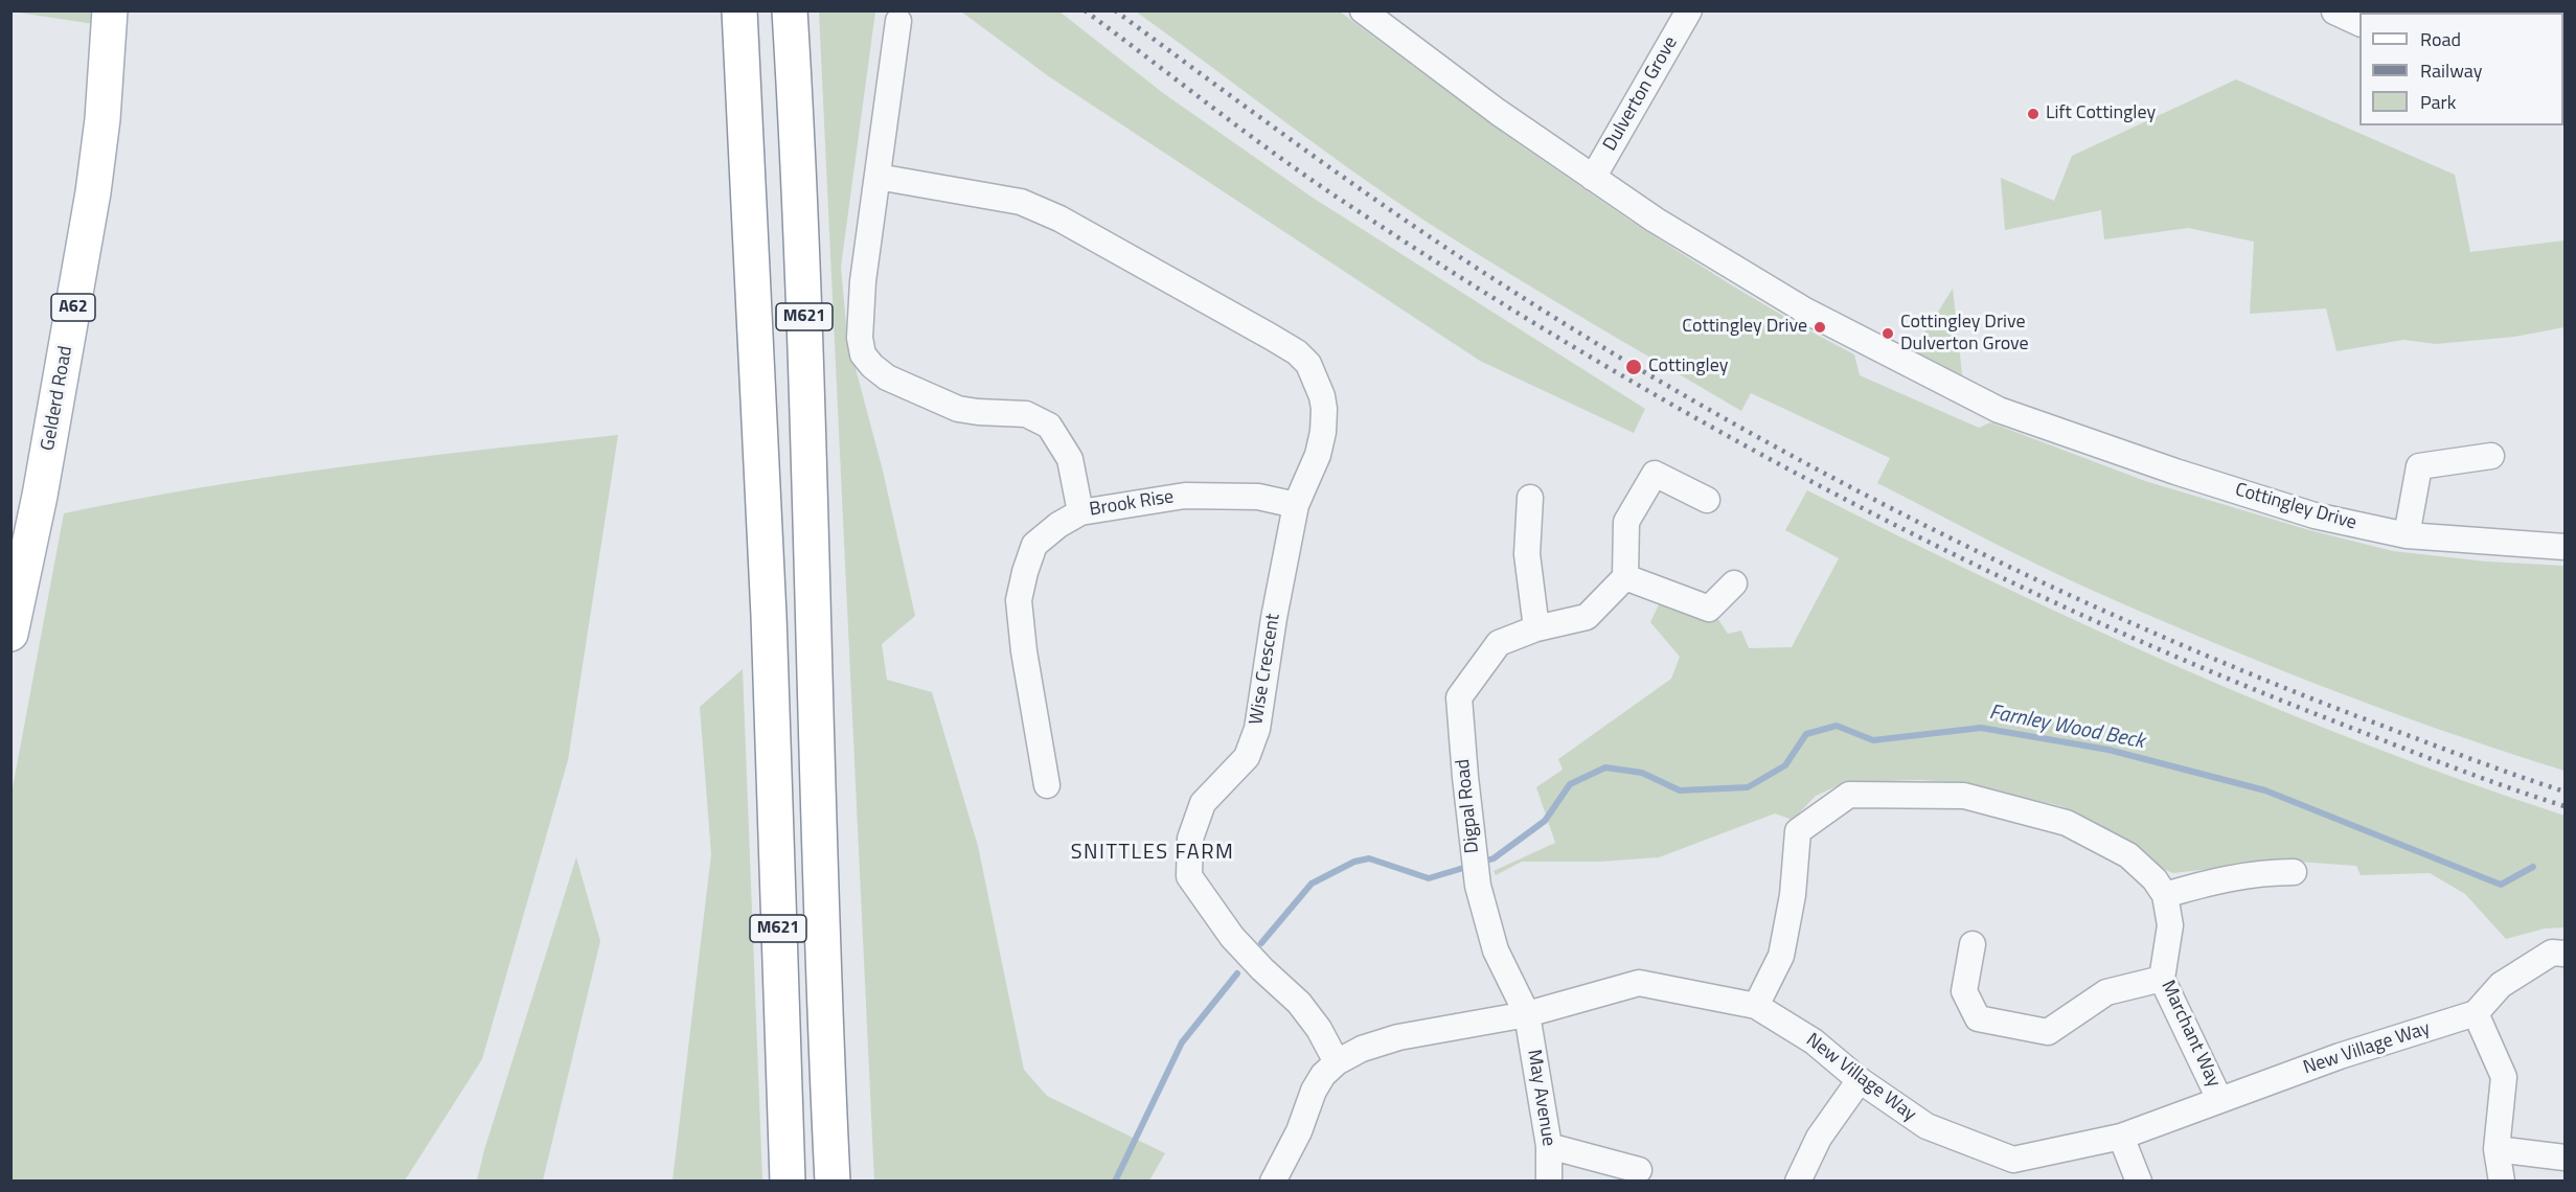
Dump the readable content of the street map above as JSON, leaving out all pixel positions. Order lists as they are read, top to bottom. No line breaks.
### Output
{"streets":{"main road":["A62","M621","Gelderd Road"],"street":["Dulverton Grove","Brook Rise","Cottingley Drive","Wise Crescent","Digpal Road","Marchant Way","New Village Way","May Avenue"]},"crossings":[["Dulverton Grove","Cottingley Drive"],["Brook Rise","Wise Crescent"],["Wise Crescent","New Village Way"],["Digpal Road","New Village Way"],["Digpal Road","May Avenue"],["Marchant Way","New Village Way"],["New Village Way","May Avenue"]],"districts":["SNITTLES FARM"],"water":["Farnley Wood Beck"],"places":["Lift Cottingley","Cottingley Drive","Cottingley Drive Dulverton Grove","Cottingley"],"legend":["Road","Railway","Park"]}
